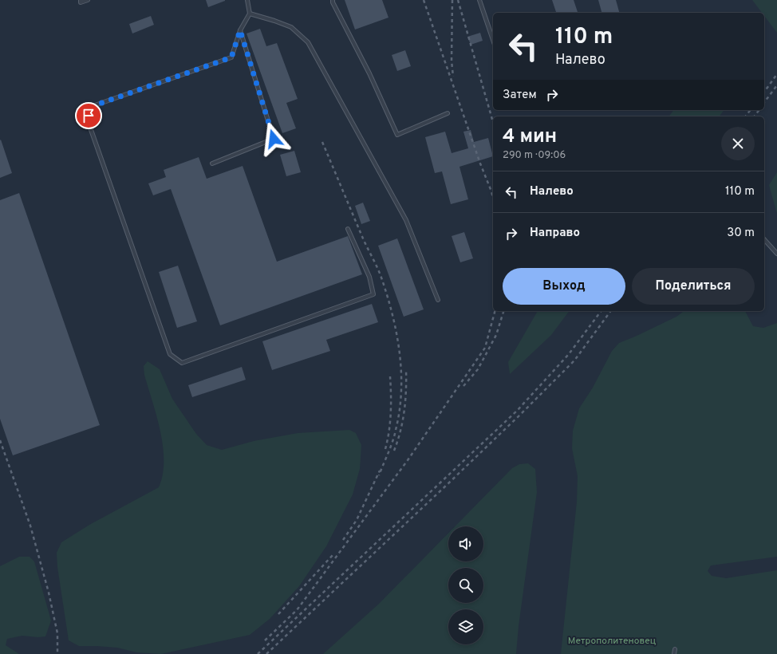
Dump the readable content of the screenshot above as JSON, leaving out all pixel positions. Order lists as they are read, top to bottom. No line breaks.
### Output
{"parks":["Метрополитеновец"],"page":{"turn":["110 m","Налево"],"then":"Затем","heading":["4 мин","290 m · 09:06"],"list":[{"name":"Налево","value":"110 m"},{"name":"Направо","value":"30 m"}],"buttons":["Выход","Поделиться"]}}
